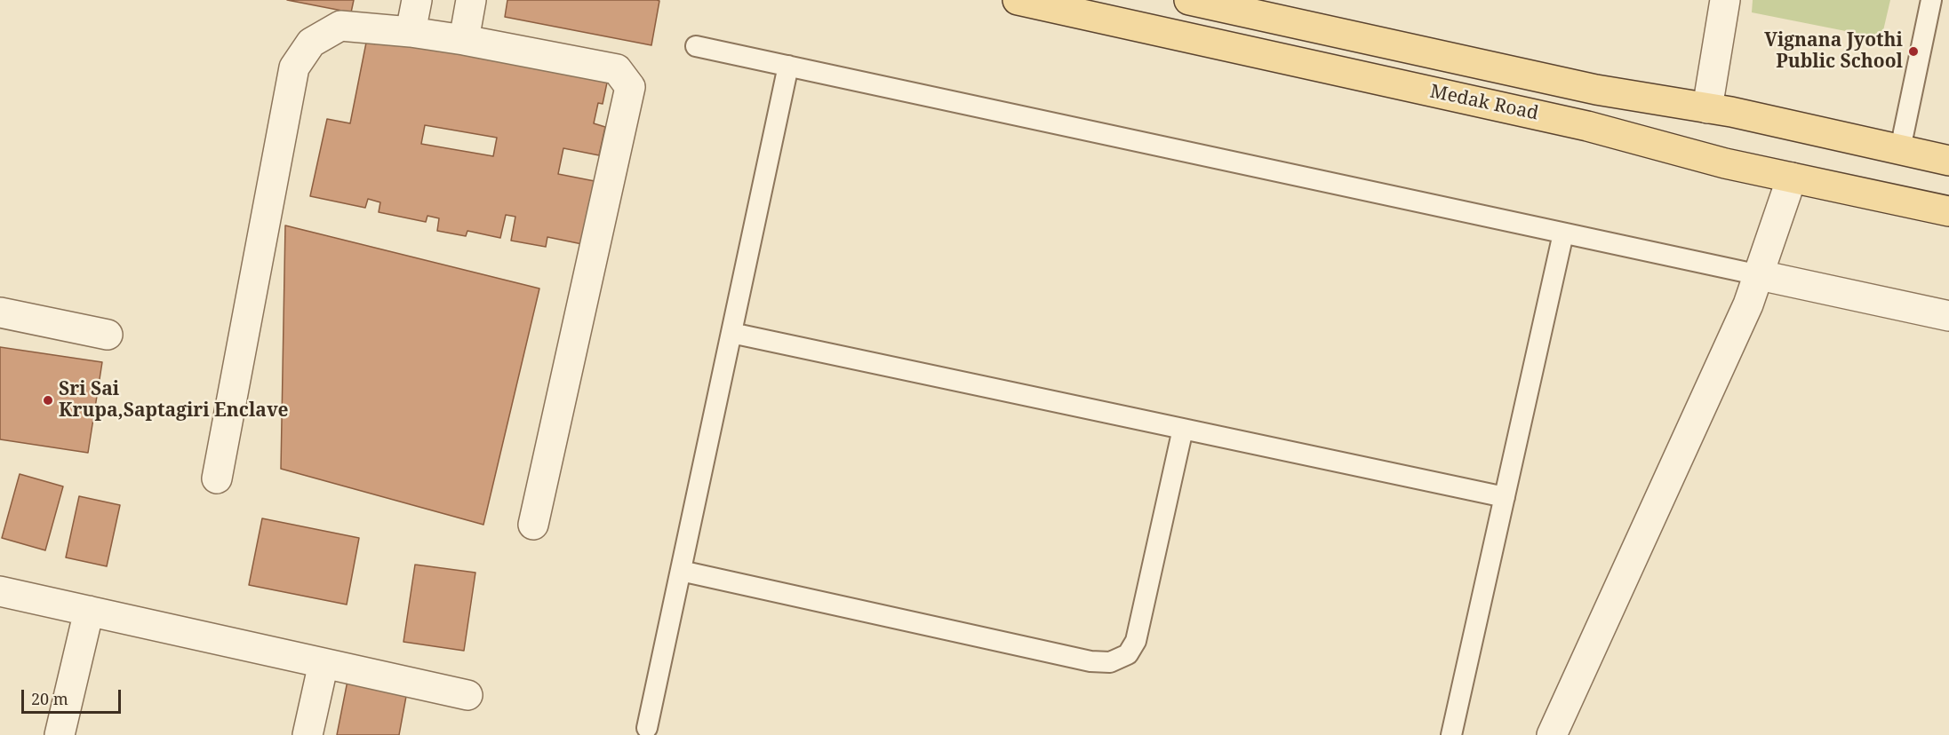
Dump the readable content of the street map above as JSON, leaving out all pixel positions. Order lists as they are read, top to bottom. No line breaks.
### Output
{"streets":{"main road":["Medak Road"]},"places":["Vignana Jyothi Public School","Sri Sai Krupa,Saptagiri Enclave"],"scale_bar":"20 m"}
